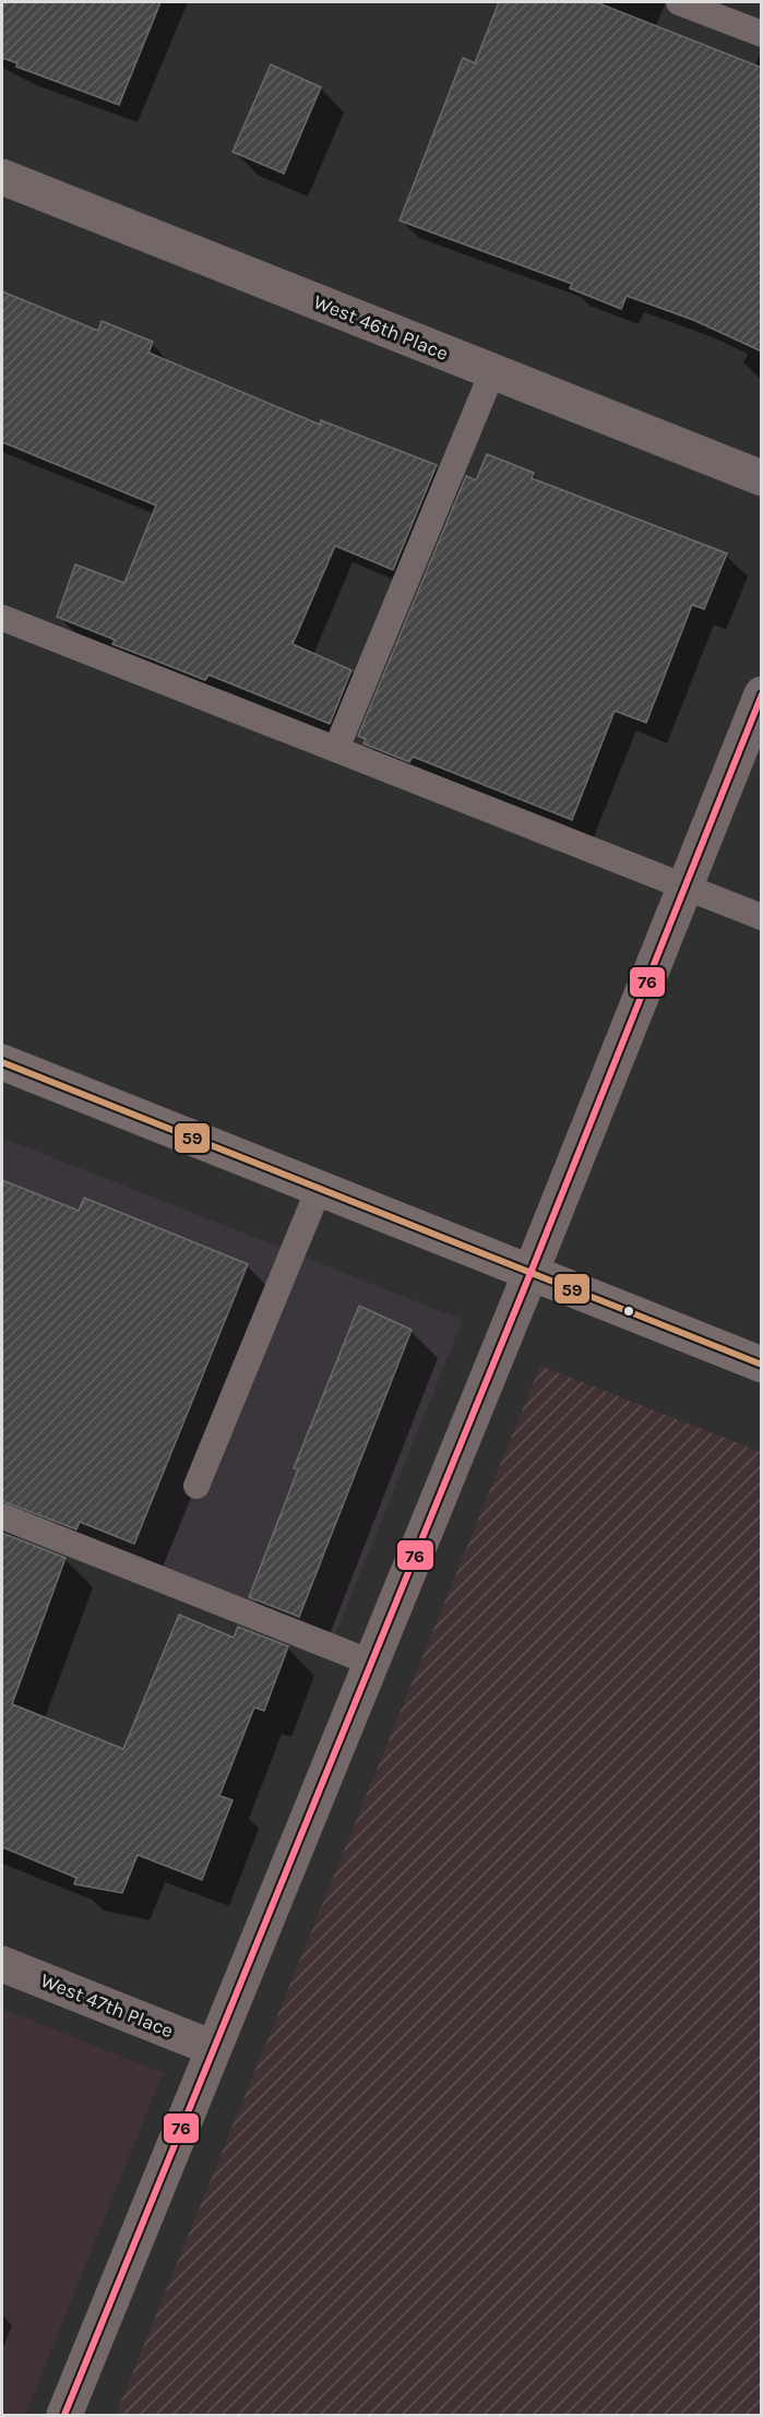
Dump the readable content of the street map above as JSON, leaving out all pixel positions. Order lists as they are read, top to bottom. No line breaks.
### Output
{"streets":{"street":["West 46th Place","West 47th Place"]},"lines":["transit line 76","transit line 59"]}
